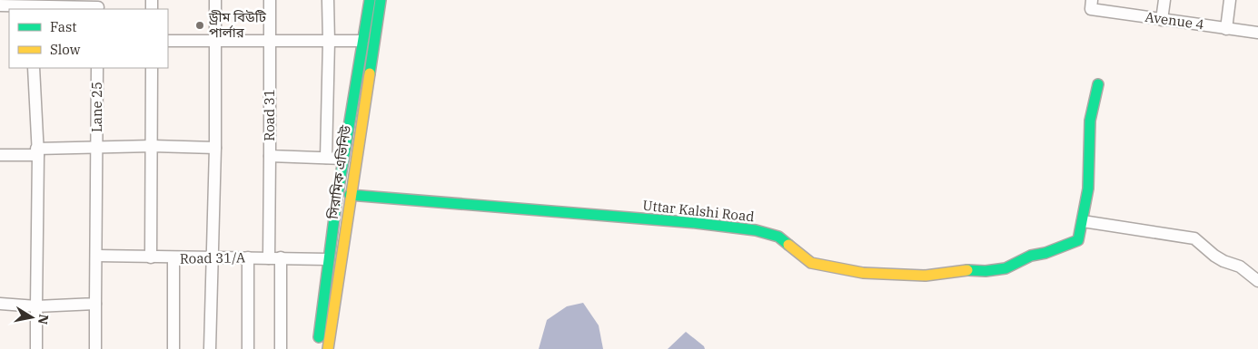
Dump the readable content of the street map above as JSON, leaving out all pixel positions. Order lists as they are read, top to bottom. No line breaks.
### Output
{"streets":{"street":["Avenue 4","Lane 25","Road 31","সিরামিক এভিনিউ","Uttar Kalshi Road","Road 31/A"]},"crossings":[["Lane 25","Road 31/A"],["Road 31","সিরামিক এভিনিউ"],["সিরামিক এভিনিউ","Uttar Kalshi Road"],["সিরামিক এভিনিউ","Road 31/A"]],"places":["ড্রীম বিউটি পার্লার"],"legend":["Fast","Slow"],"north":"right"}
